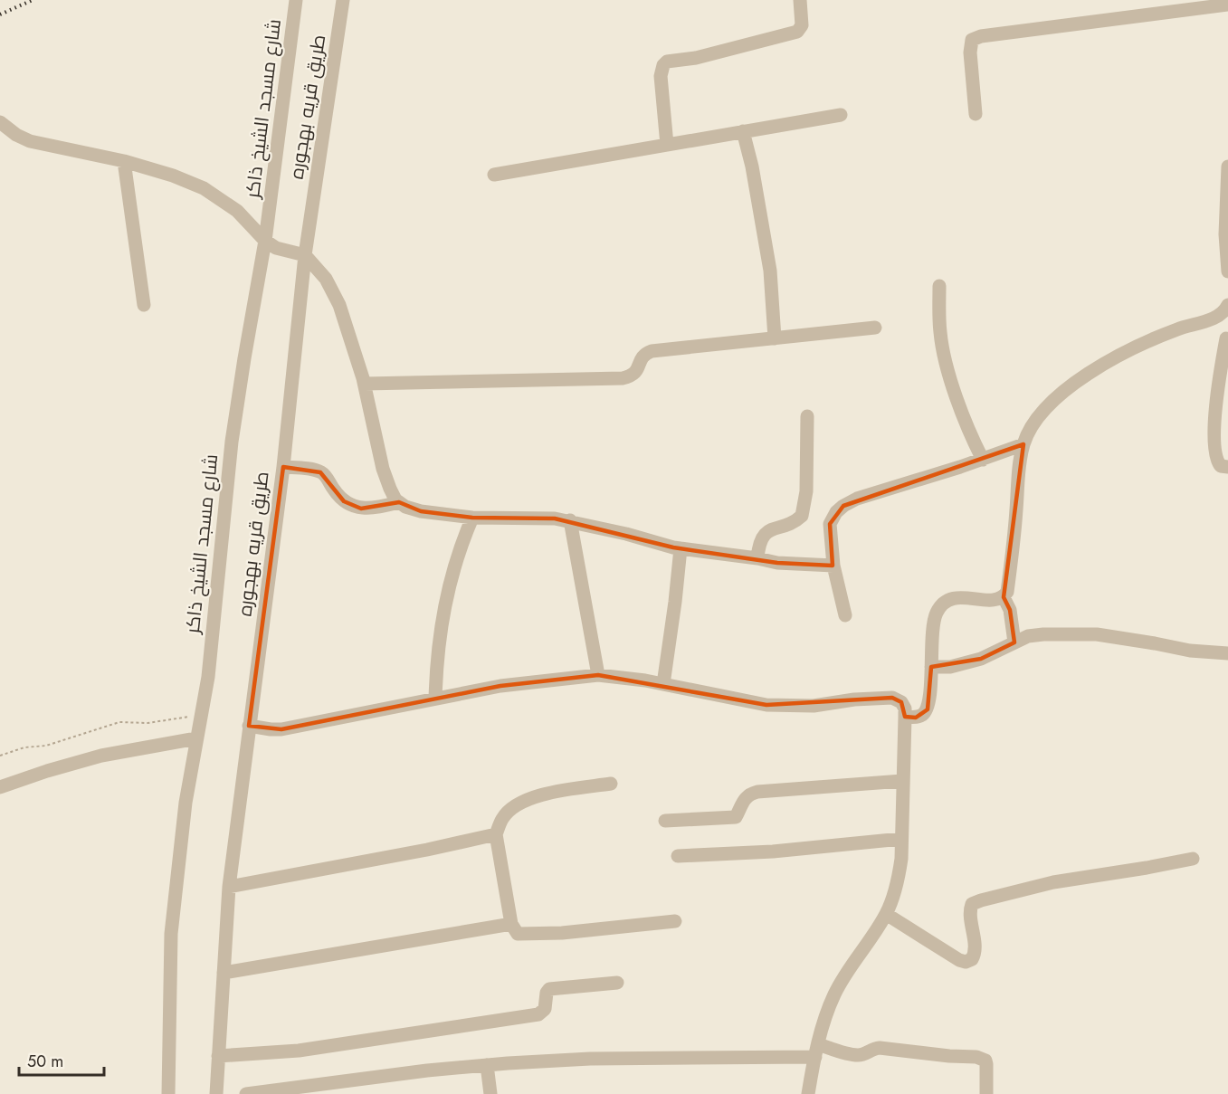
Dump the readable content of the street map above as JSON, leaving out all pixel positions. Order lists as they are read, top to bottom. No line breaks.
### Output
{"streets":{"street":["طريق قريه بهجوره","شارع مسجد الشيخ ذاكر"]},"scale_bar":"50 m"}
